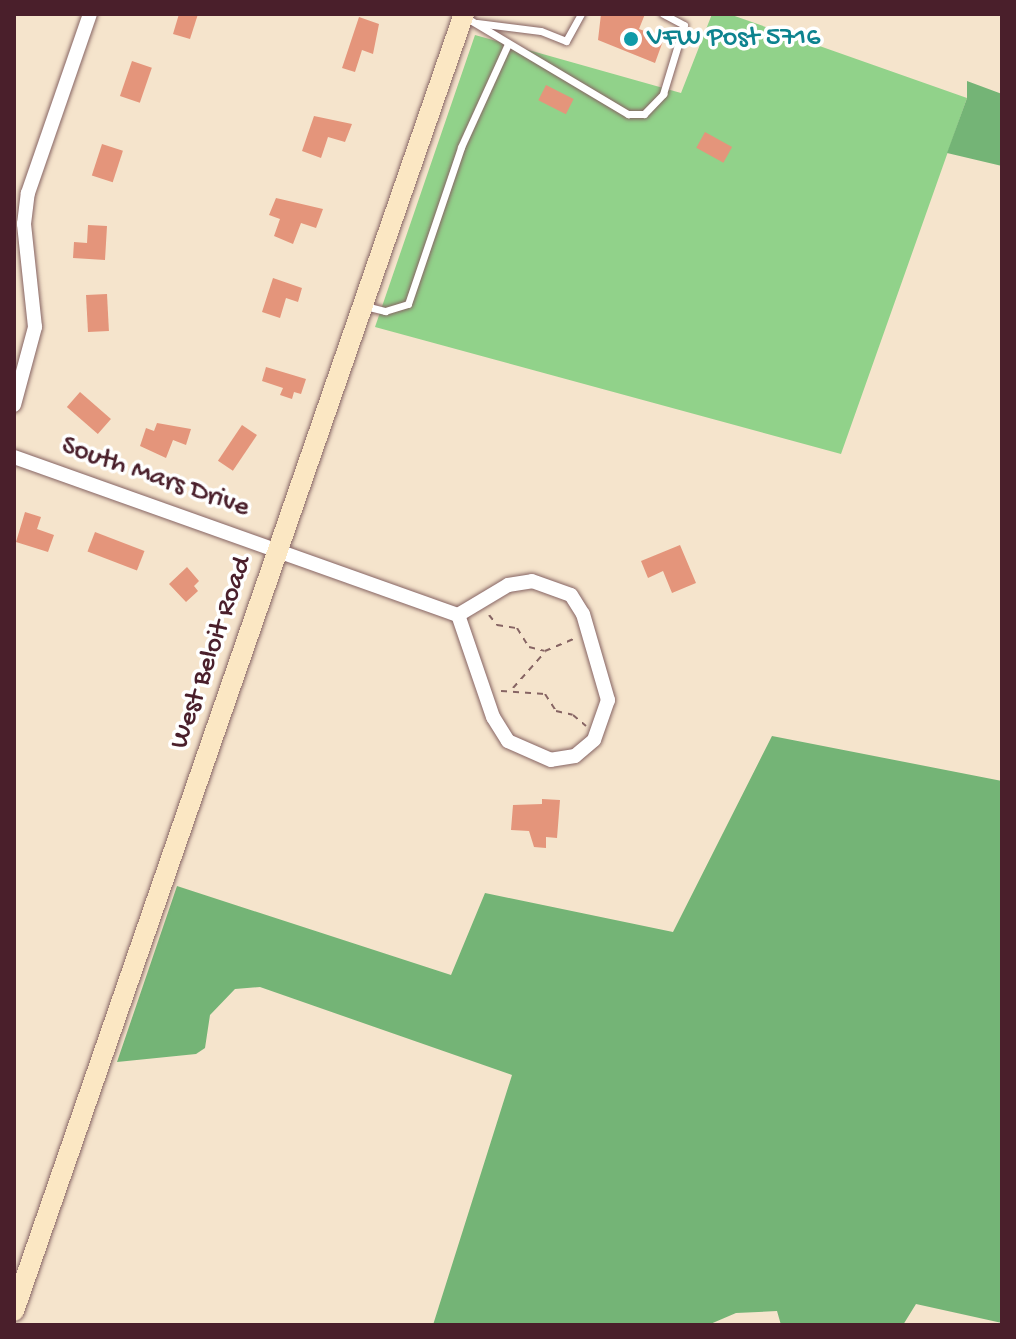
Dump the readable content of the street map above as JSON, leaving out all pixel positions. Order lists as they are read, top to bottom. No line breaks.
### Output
{"streets":{"main road":["West Beloit Road"],"street":["South Mars Drive"]},"crossings":[["South Mars Drive","West Beloit Road"]],"places":["VFW Post 5716"]}
